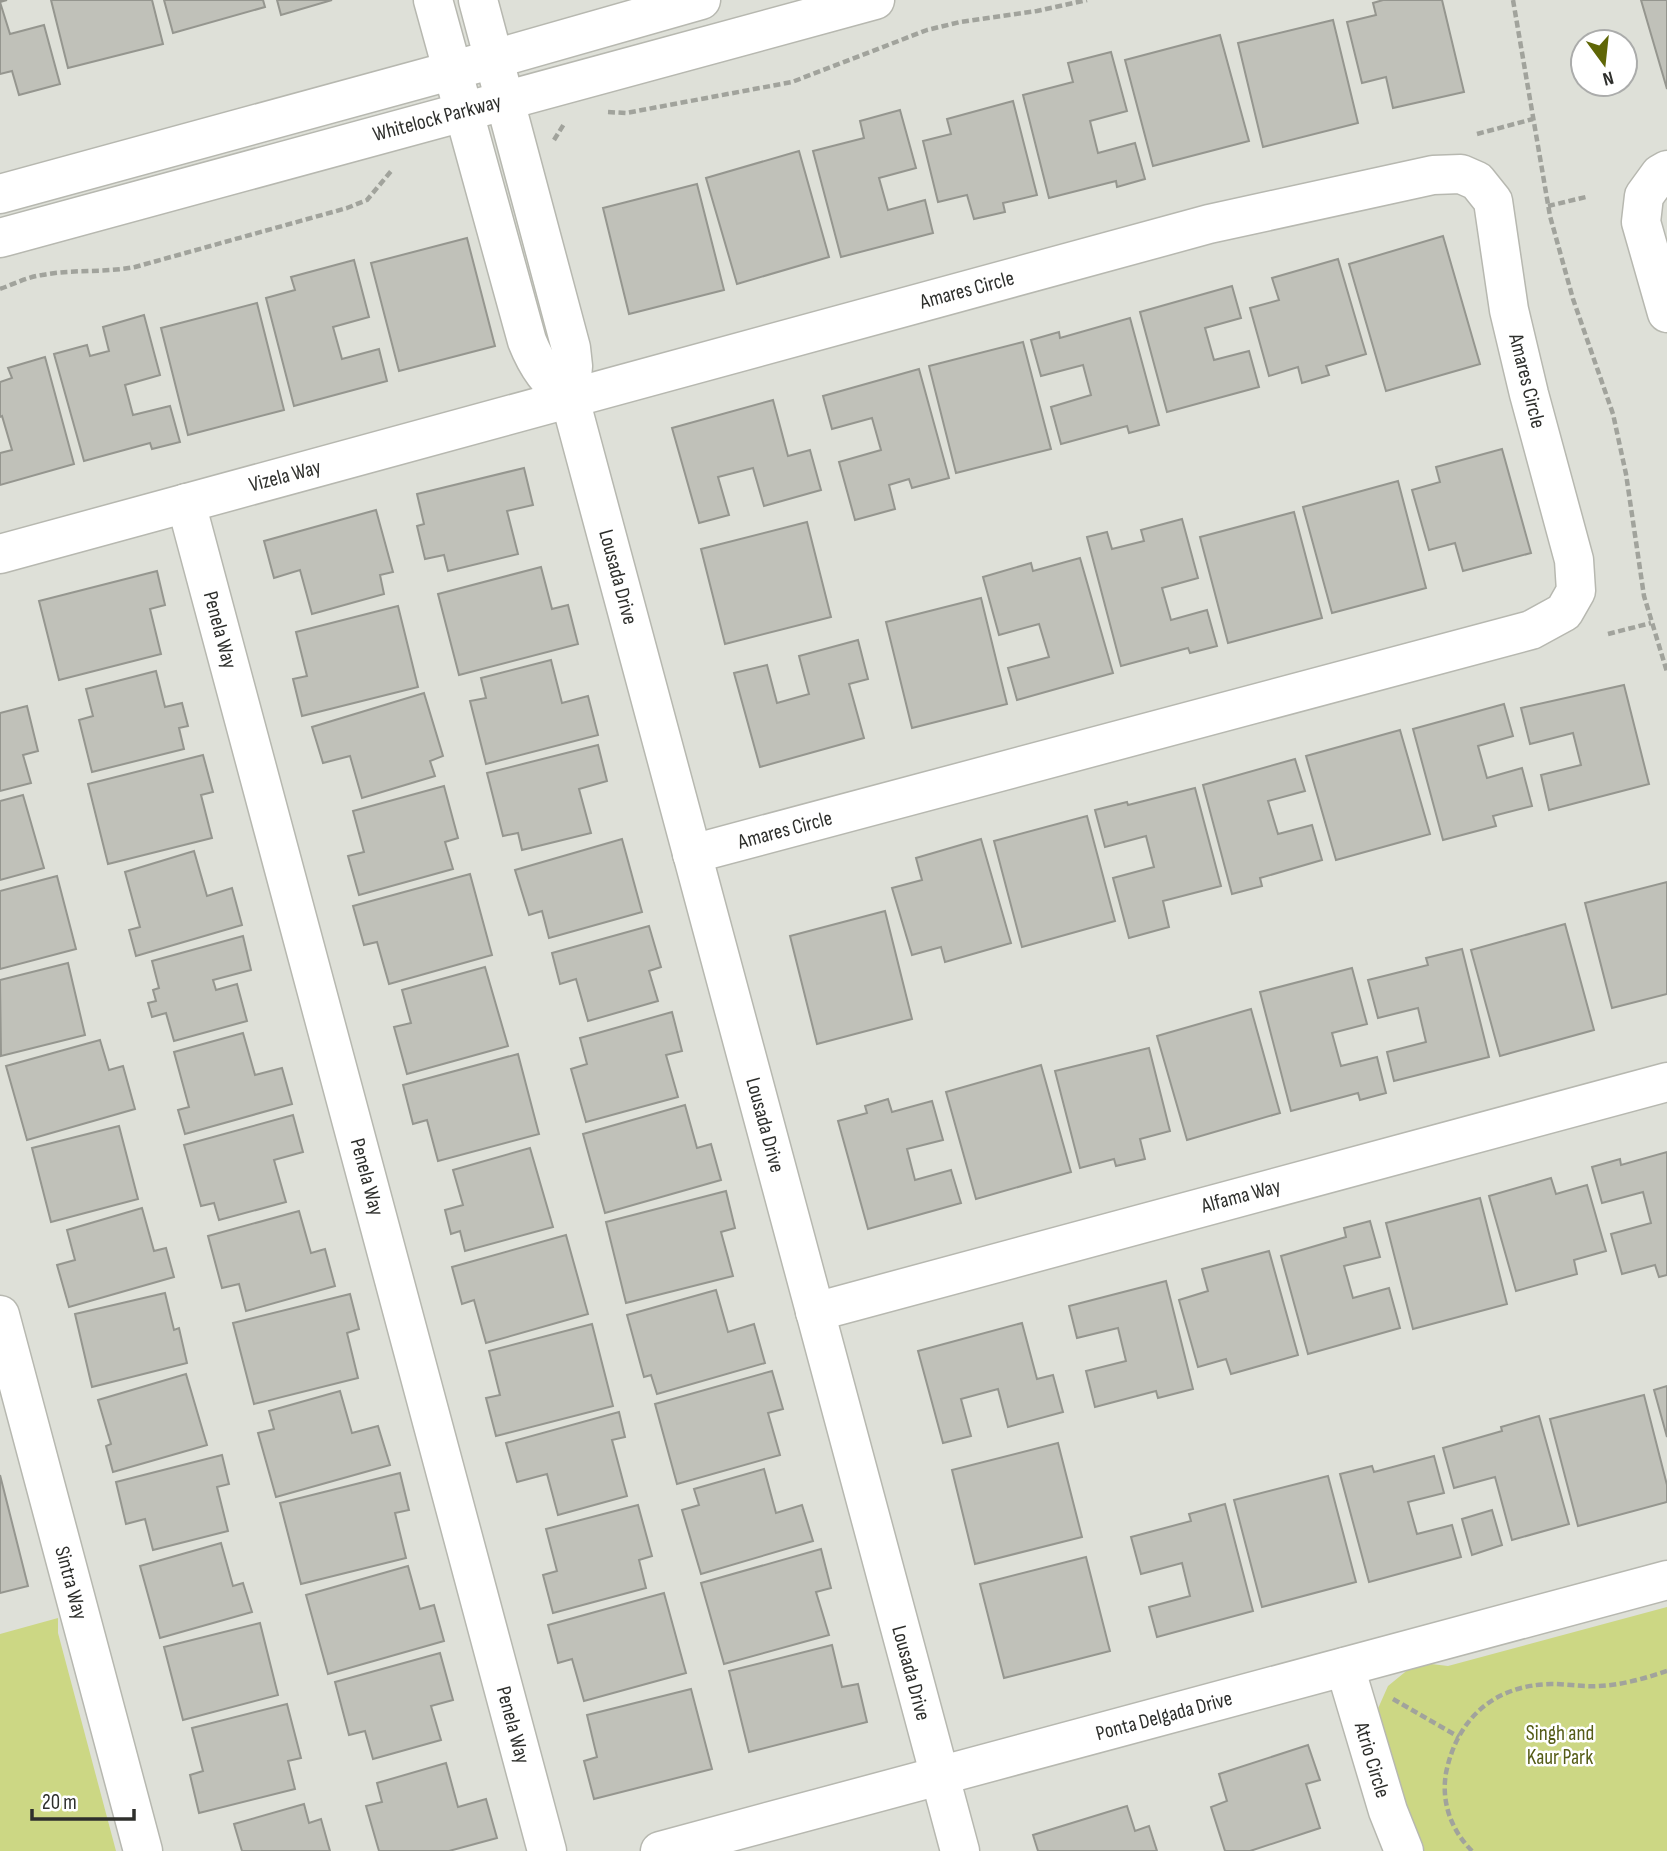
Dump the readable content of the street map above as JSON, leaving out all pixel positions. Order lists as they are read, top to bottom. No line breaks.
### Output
{"streets":{"street":["Whitelock Parkway","Amares Circle","Vizela Way","Lousada Drive","Penela Way","Alfama Way","Sintra Way","Ponta Delgada Drive","Atrio Circle"]},"crossings":[["Whitelock Parkway","Lousada Drive"],["Amares Circle","Vizela Way"],["Amares Circle","Lousada Drive"],["Vizela Way","Lousada Drive"],["Vizela Way","Penela Way"],["Lousada Drive","Alfama Way"],["Lousada Drive","Ponta Delgada Drive"],["Ponta Delgada Drive","Atrio Circle"]],"parks":["Singh and Kaur Park"],"scale_bar":"20 m","north":"bottom"}
